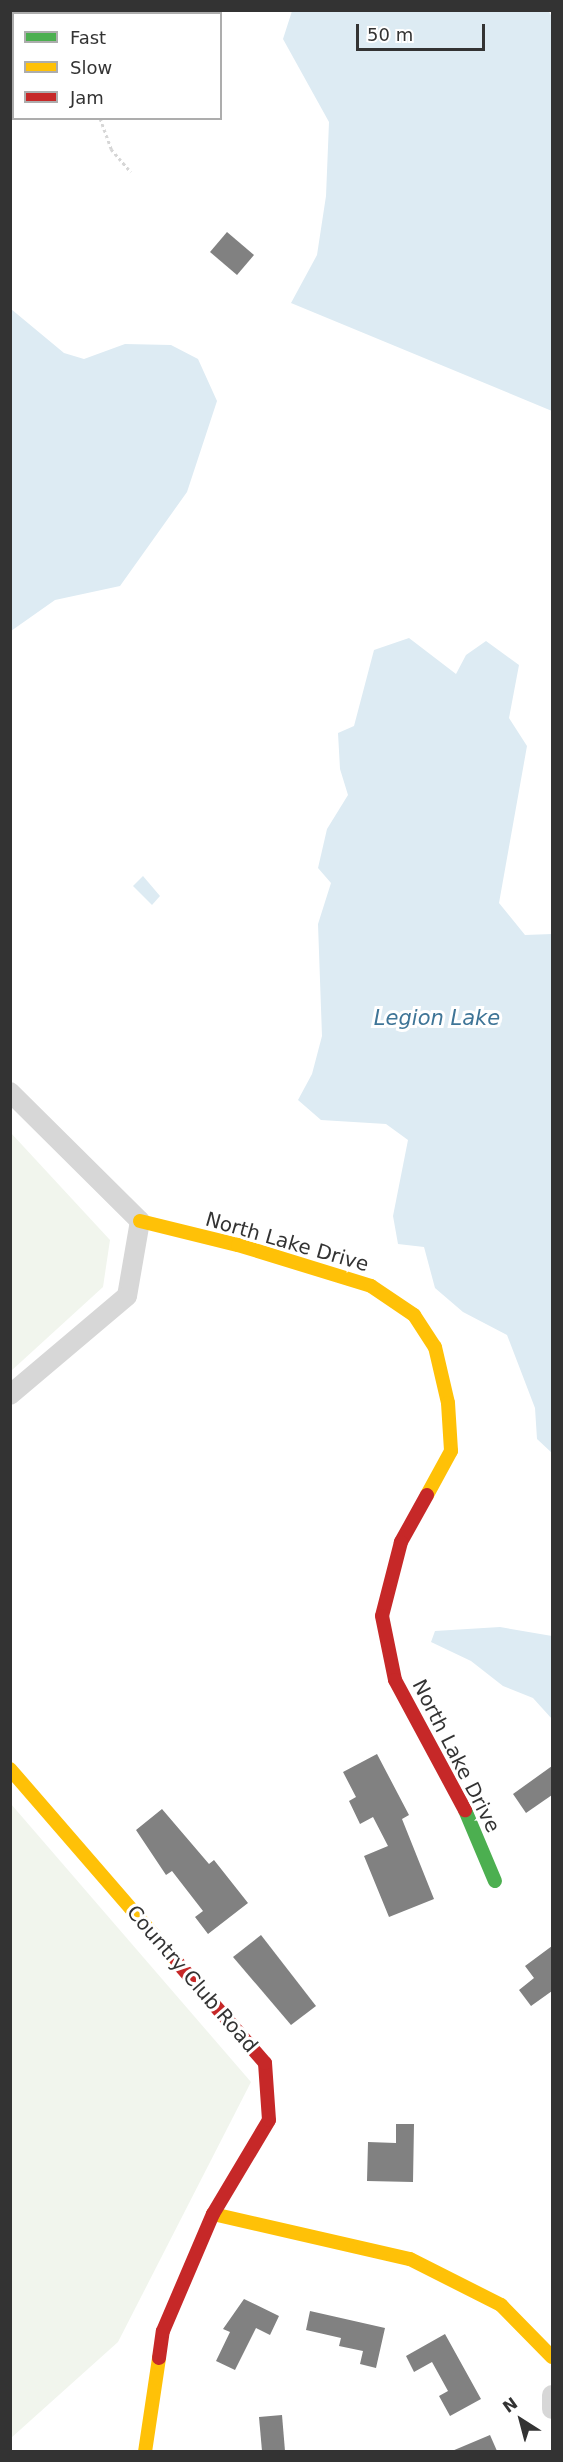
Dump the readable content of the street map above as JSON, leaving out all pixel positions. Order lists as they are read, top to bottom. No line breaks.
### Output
{"streets":{"street":["North Lake Drive","Country Club Road"]},"water":["Legion Lake"],"legend":["Fast","Slow","Jam"],"scale_bar":"50 m","north":"top left"}
